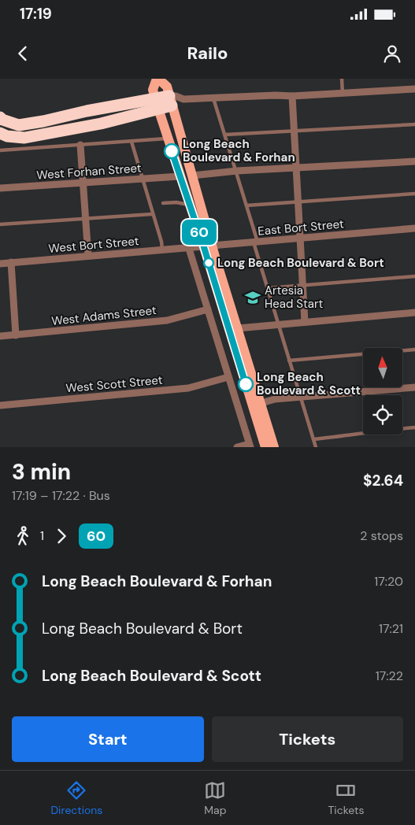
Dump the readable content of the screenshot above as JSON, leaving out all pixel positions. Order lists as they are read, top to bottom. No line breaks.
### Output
{"streets":{"street":["West Forhan Street","East Bort Street","West Bort Street","West Adams Street","West Scott Street"]},"crossings":[["East Bort Street","West Bort Street"]],"places":{"other":["Long Beach Boulevard & Forhan","Long Beach Boulevard & Bort","Long Beach Boulevard & Scott"],"school or university":["Artesia Head Start"]},"lines":["bus line 60"],"north":"top","page":{"status":"17:19","header":"Railo","on_map":"60","heading":["3 min","17:19 – 17:22 · Bus","$2.64"],"legs":["1","60","2 stops"],"list":[{"name":"Long Beach Boulevard & Forhan","value":"17:20"},{"name":"Long Beach Boulevard & Bort","value":"17:21"},{"name":"Long Beach Boulevard & Scott","value":"17:22"}],"buttons":["Start","Tickets"],"tabs":["Directions","Map","Tickets"]}}
